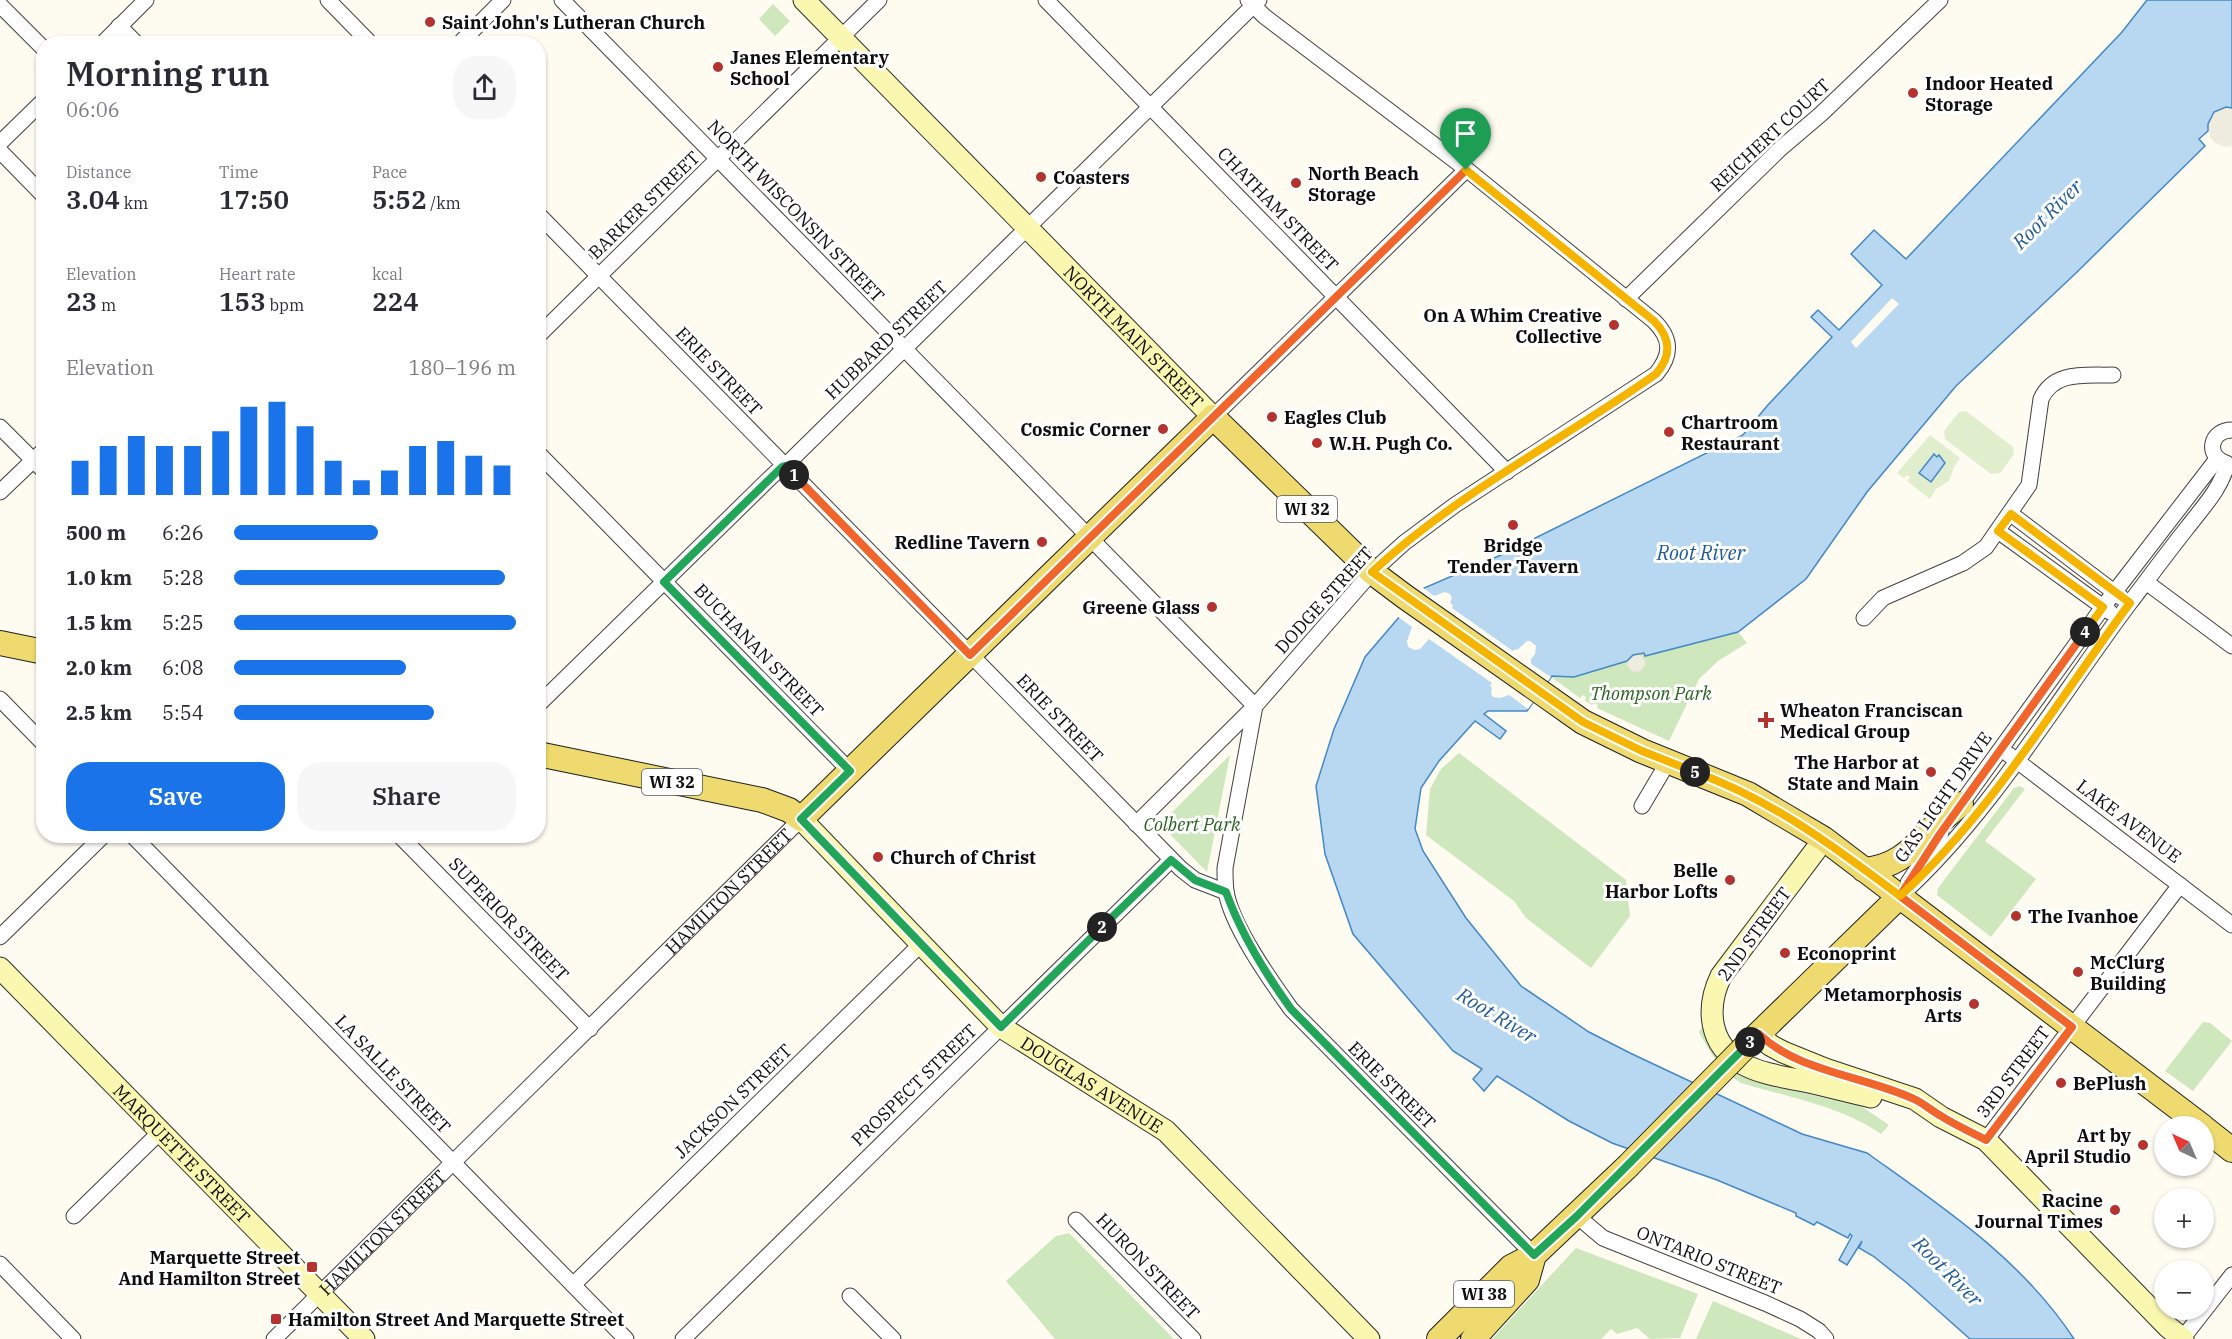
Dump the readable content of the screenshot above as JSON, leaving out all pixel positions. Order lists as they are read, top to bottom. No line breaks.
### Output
{"streets":{"main road":["NORTH MAIN STREET","WI 32","HAMILTON STREET","DOUGLAS AVENUE","WI 38"],"street":["REICHERT COURT","BARKER STREET","CHATHAM STREET","NORTH WISCONSIN STREET","HUBBARD STREET","ERIE STREET","DODGE STREET","BUCHANAN STREET","GAS LIGHT DRIVE","LAKE AVENUE","SUPERIOR STREET","2ND STREET","3RD STREET","LA SALLE STREET","PROSPECT STREET","JACKSON STREET","MARQUETTE STREET","ONTARIO STREET","HURON STREET"]},"crossings":[["REICHERT COURT","DODGE STREET"],["BARKER STREET","NORTH WISCONSIN STREET"],["BARKER STREET","NORTH MAIN STREET"],["BARKER STREET","ERIE STREET"],["CHATHAM STREET","HUBBARD STREET"],["CHATHAM STREET","DODGE STREET"],["CHATHAM STREET","HAMILTON STREET"],["NORTH WISCONSIN STREET","HUBBARD STREET"],["NORTH WISCONSIN STREET","DODGE STREET"],["NORTH WISCONSIN STREET","HAMILTON STREET"],["NORTH MAIN STREET","HUBBARD STREET"],["NORTH MAIN STREET","WI 32"],["NORTH MAIN STREET","DODGE STREET"],["NORTH MAIN STREET","HAMILTON STREET"],["HUBBARD STREET","ERIE STREET"],["HUBBARD STREET","BUCHANAN STREET"],["ERIE STREET","DODGE STREET"],["ERIE STREET","HAMILTON STREET"],["ERIE STREET","PROSPECT STREET"],["ERIE STREET","WI 38"],["WI 32","GAS LIGHT DRIVE"],["WI 32","2ND STREET"],["WI 32","3RD STREET"],["WI 32","WI 38"],["BUCHANAN STREET","HAMILTON STREET"],["GAS LIGHT DRIVE","LAKE AVENUE"],["GAS LIGHT DRIVE","WI 38"],["LAKE AVENUE","3RD STREET"],["HAMILTON STREET","SUPERIOR STREET"],["HAMILTON STREET","LA SALLE STREET"],["HAMILTON STREET","DOUGLAS AVENUE"],["HAMILTON STREET","MARQUETTE STREET"],["LA SALLE STREET","JACKSON STREET"],["DOUGLAS AVENUE","PROSPECT STREET"],["DOUGLAS AVENUE","JACKSON STREET"],["ONTARIO STREET","WI 38"]],"water":["Root River"],"parks":["Thompson Park","Colbert Park"],"places":{"other":["Saint John's Lutheran Church","Janes Elementary School","Indoor Heated Storage","Coasters","North Beach Storage","On A Whim Creative Collective","Eagles Club","Cosmic Corner","Chartroom Restaurant","W.H. Pugh Co.","Bridge Tender Tavern","Redline Tavern","Greene Glass","The Harbor at State and Main","Church of Christ","Belle Harbor Lofts","The Ivanhoe","Econoprint","McClurg Building","Metamorphosis Arts","BePlush","Art by April Studio","Racine Journal Times"],"health":["Wheaton Franciscan Medical Group"],"transit":["Marquette Street And Hamilton Street","Hamilton Street And Marquette Street"]},"north":"top left","page":{"heading":["Morning run","06:06"],"stats":[["Distance","3.04 km"],["Time","17:50"],["Pace","5:52 /km"],["Elevation","23 m"],["Heart rate","153 bpm"],["kcal","224"]],"chart":["Elevation","180–196 m"],"pins":["1","4","5","2","3"],"list":[{"name":"500 m","note":"6:26"},{"name":"1.0 km","note":"5:28"},{"name":"1.5 km","note":"5:25"},{"name":"2.0 km","note":"6:08"},{"name":"2.5 km","note":"5:54"}],"buttons":["Save","Share"],"map_buttons":["+","−"]}}
